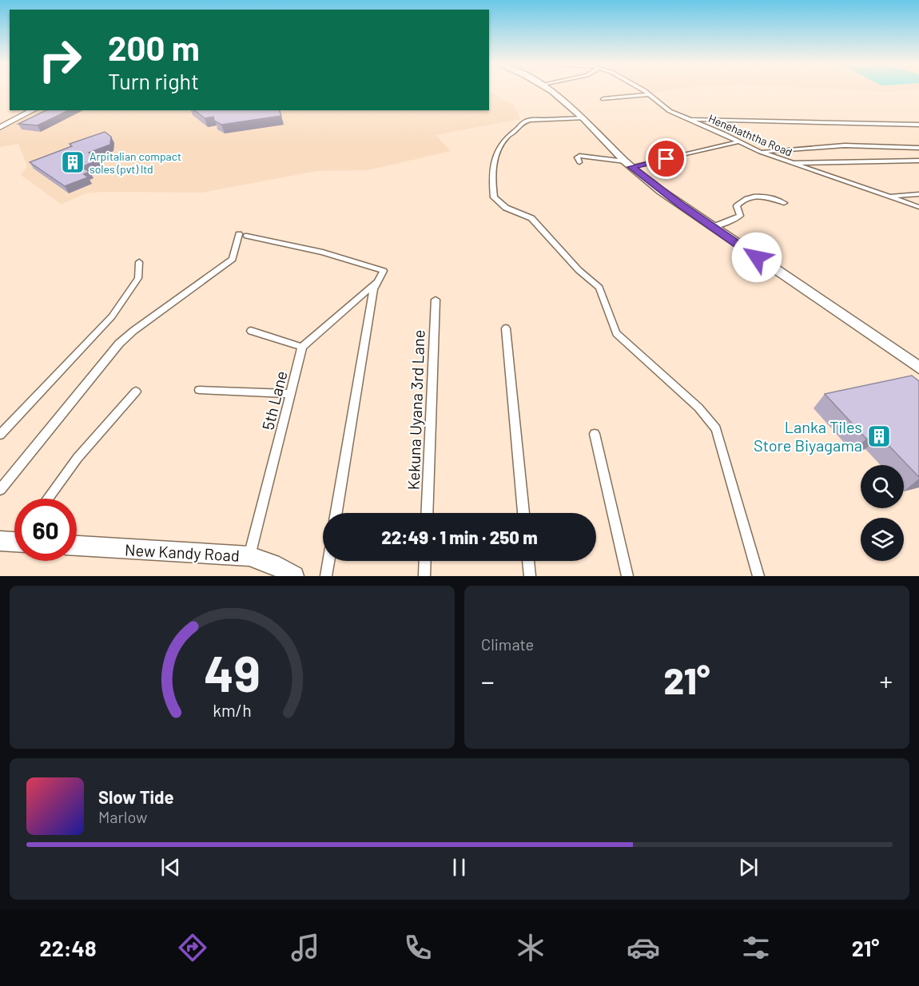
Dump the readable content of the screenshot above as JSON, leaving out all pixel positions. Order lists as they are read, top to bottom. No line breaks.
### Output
{"streets":{"main road":["New Kandy Road"],"street":["Henehaththa Road","5th Lane","Kekuna Uyana 3rd Lane"]},"crossings":[["5th Lane","New Kandy Road"]],"places":{"building":["Arpitalian compact soles (pvt) ltd","Lanka Tiles Store Biyagama"]},"page":{"turn":["200 m","Turn right"],"limit":"60","trip":"22:49 · 1 min · 250 m","tile":"Climate","heat":["−","21°","+"],"song":["Slow Tide","Marlow"],"tabs":["22:48","21°"],"gauge":["49","km/h"]}}
